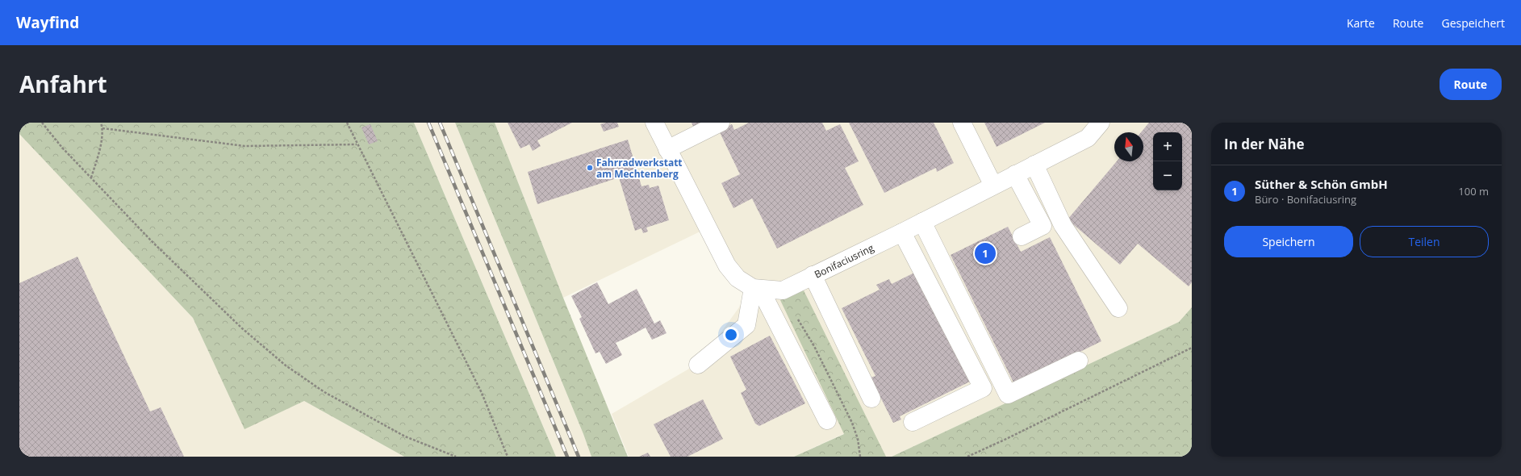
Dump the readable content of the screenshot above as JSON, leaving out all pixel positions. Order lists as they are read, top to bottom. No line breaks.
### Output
{"streets":{"street":["Bonifaciusring"]},"places":["Fahrradwerkstatt am Mechtenberg"],"north":"top","page":{"header":"Wayfind","nav":["Karte","Route","Gespeichert"],"title":"Anfahrt","buttons":["Route",["Speichern","Teilen"]],"heading":"In der Nähe","map_buttons":["+","−"],"list":[{"mark":"1","name":"Süther & Schön GmbH","note":"Büro · Bonifaciusring","value":"100 m"}],"pins":"1"}}
